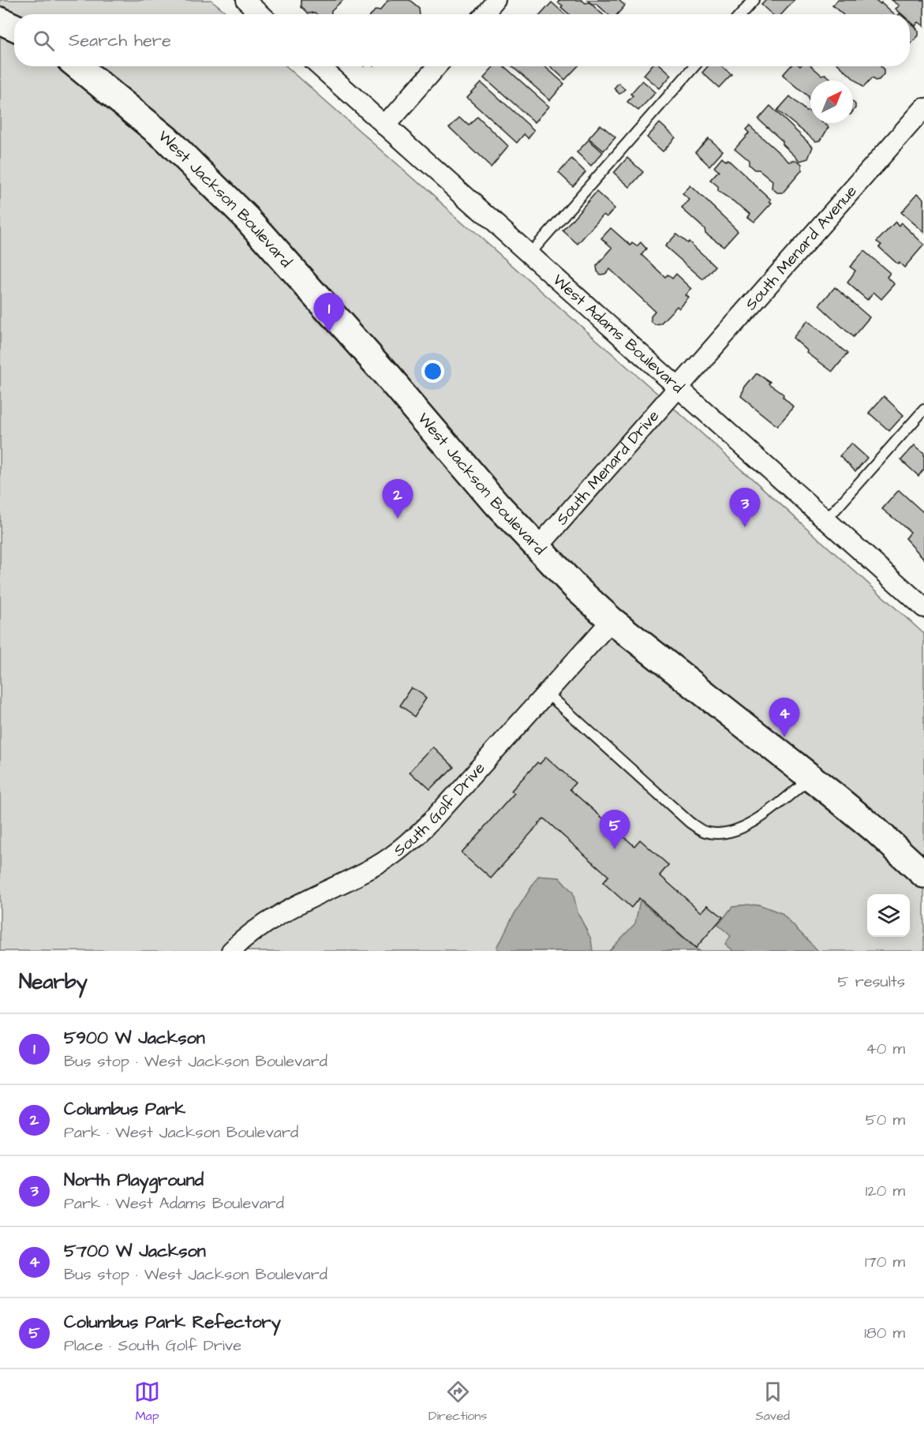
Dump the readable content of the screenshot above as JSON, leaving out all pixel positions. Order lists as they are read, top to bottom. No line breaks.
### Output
{"streets":{"street":["West Jackson Boulevard","South Menard Avenue","West Adams Boulevard","South Menard Drive","South Golf Drive"]},"crossings":[["West Jackson Boulevard","South Menard Drive"],["West Jackson Boulevard","South Golf Drive"],["South Menard Avenue","West Adams Boulevard"],["South Menard Avenue","South Menard Drive"],["West Adams Boulevard","South Menard Drive"]],"north":"top right","page":{"search":"Search here","pins":["1","2","3","4","5"],"heading":["Nearby","5 results"],"list":[{"mark":"1","name":"5900 W Jackson","note":"Bus stop · West Jackson Boulevard","value":"40 m"},{"mark":"2","name":"Columbus Park","note":"Park · West Jackson Boulevard","value":"50 m"},{"mark":"3","name":"North Playground","note":"Park · West Adams Boulevard","value":"120 m"},{"mark":"4","name":"5700 W Jackson","note":"Bus stop · West Jackson Boulevard","value":"170 m"},{"mark":"5","name":"Columbus Park Refectory","note":"Place · South Golf Drive","value":"180 m"}],"nav":["Map","Directions","Saved"]}}
